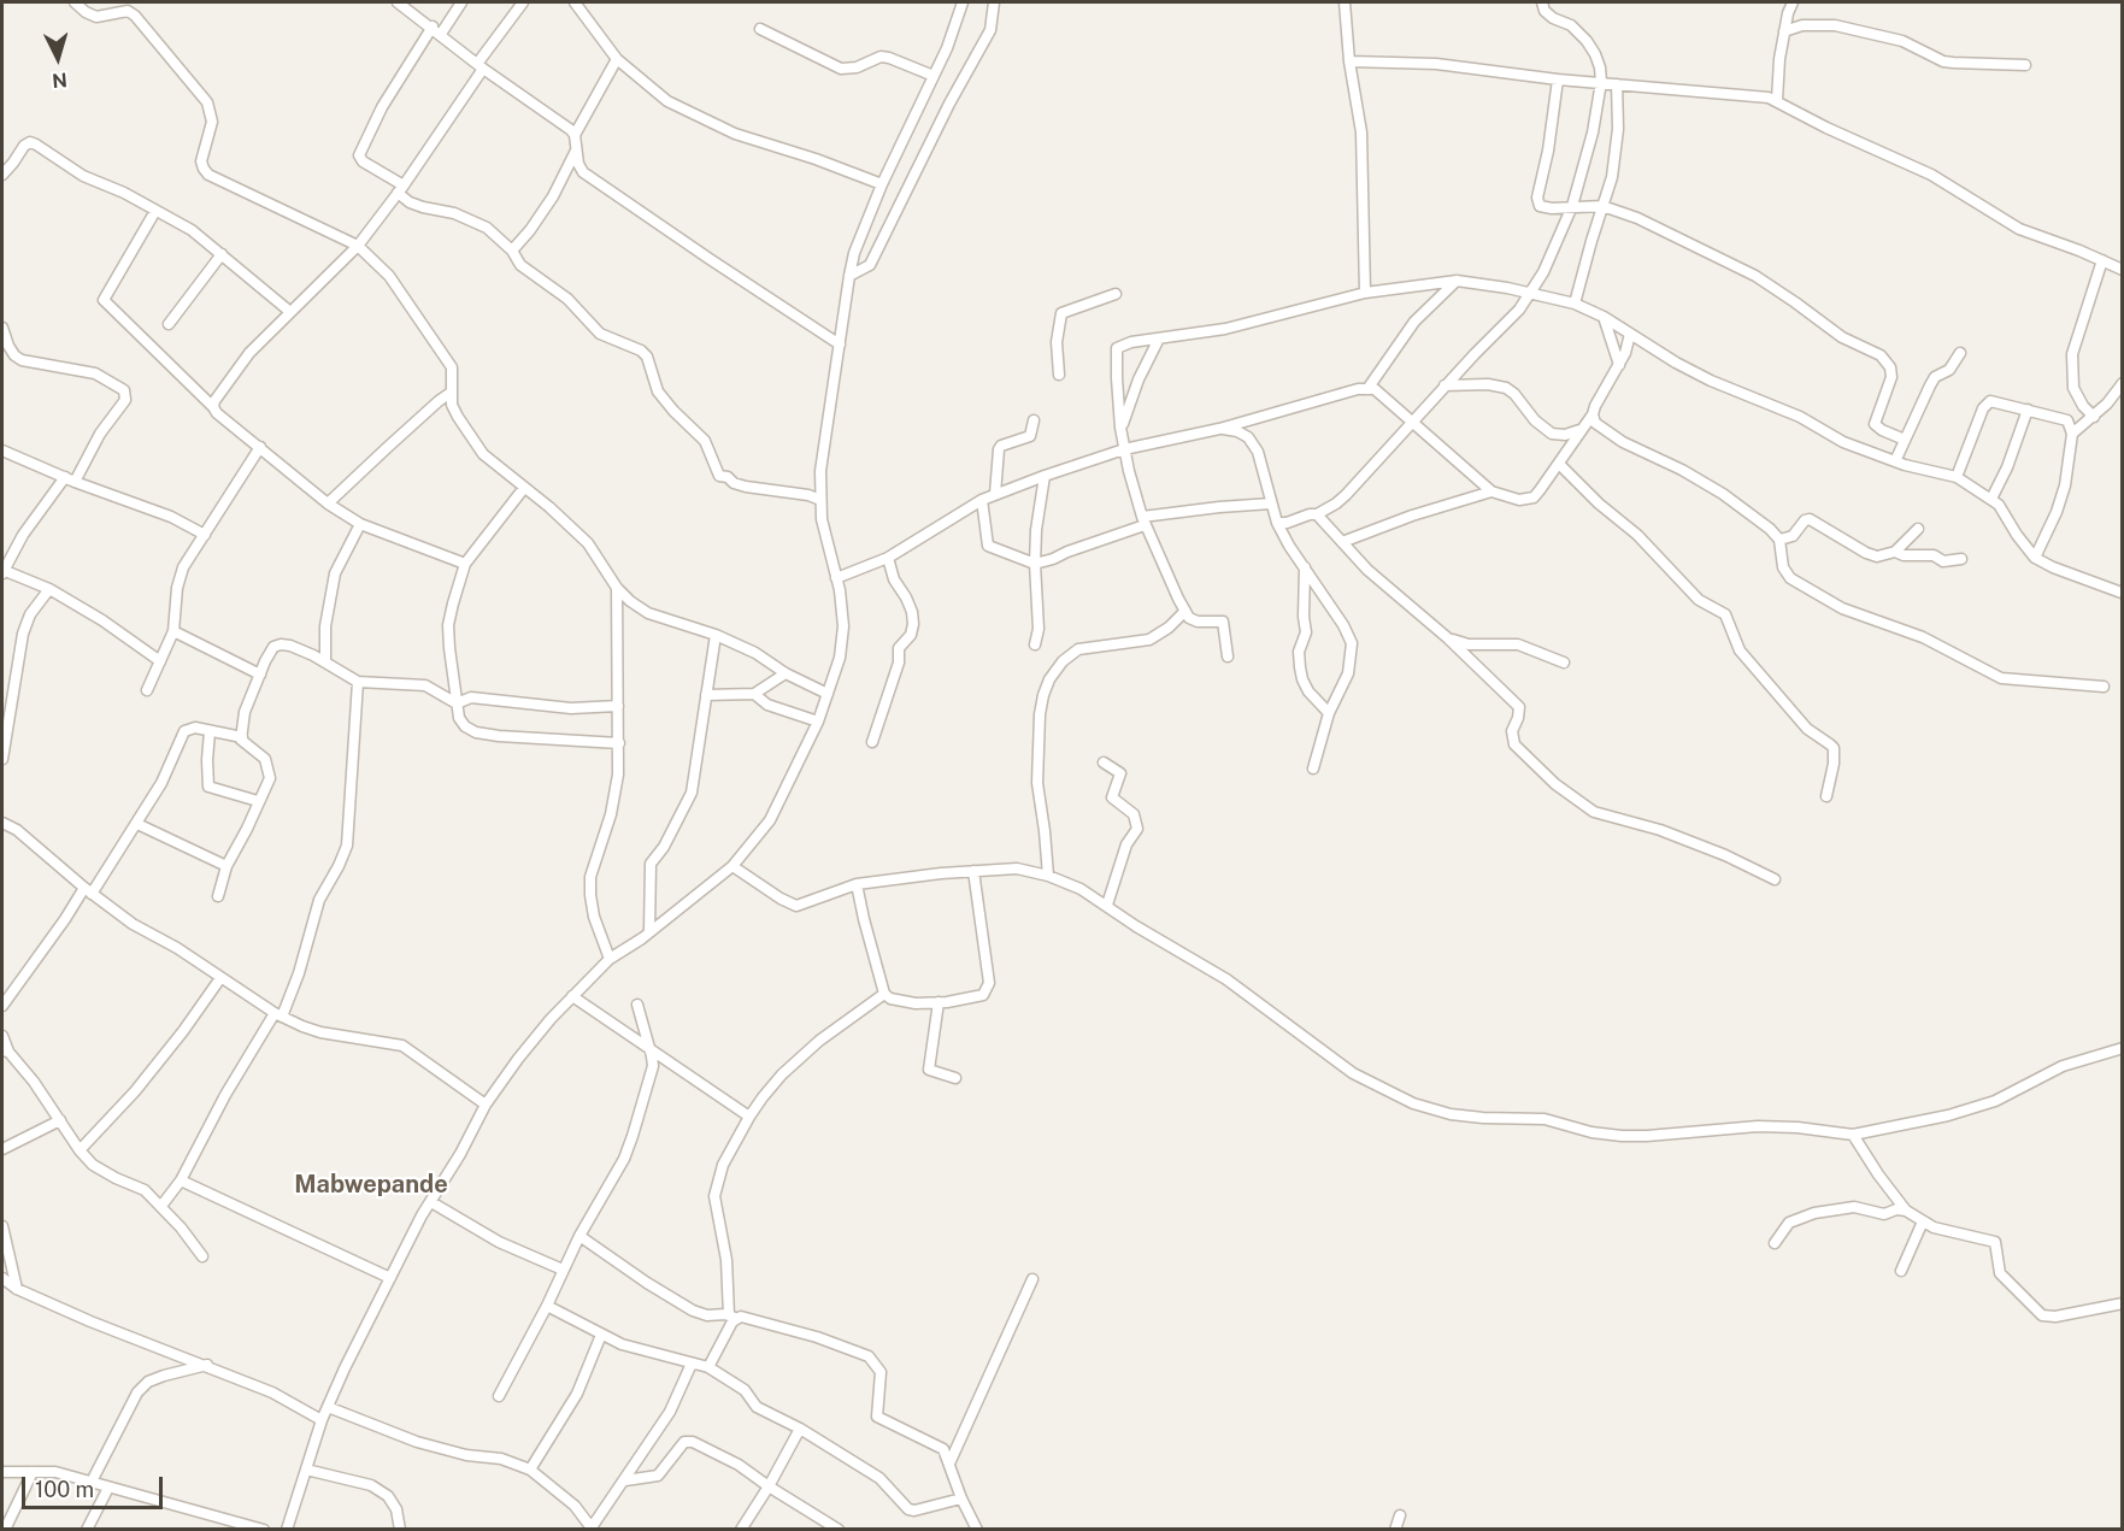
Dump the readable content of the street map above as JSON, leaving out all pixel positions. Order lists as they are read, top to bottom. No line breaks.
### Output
{"districts":["Mabwepande"],"scale_bar":"100 m","north":"bottom"}
